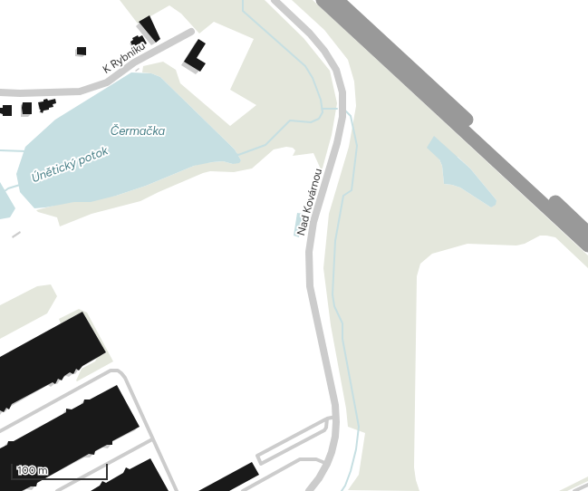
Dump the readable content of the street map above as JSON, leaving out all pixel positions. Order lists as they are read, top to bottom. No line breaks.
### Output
{"streets":{"street":["K Rybníku","Nad Kovárnou"]},"water":["Čermačka","Únětický potok"],"scale_bar":"100 m"}
